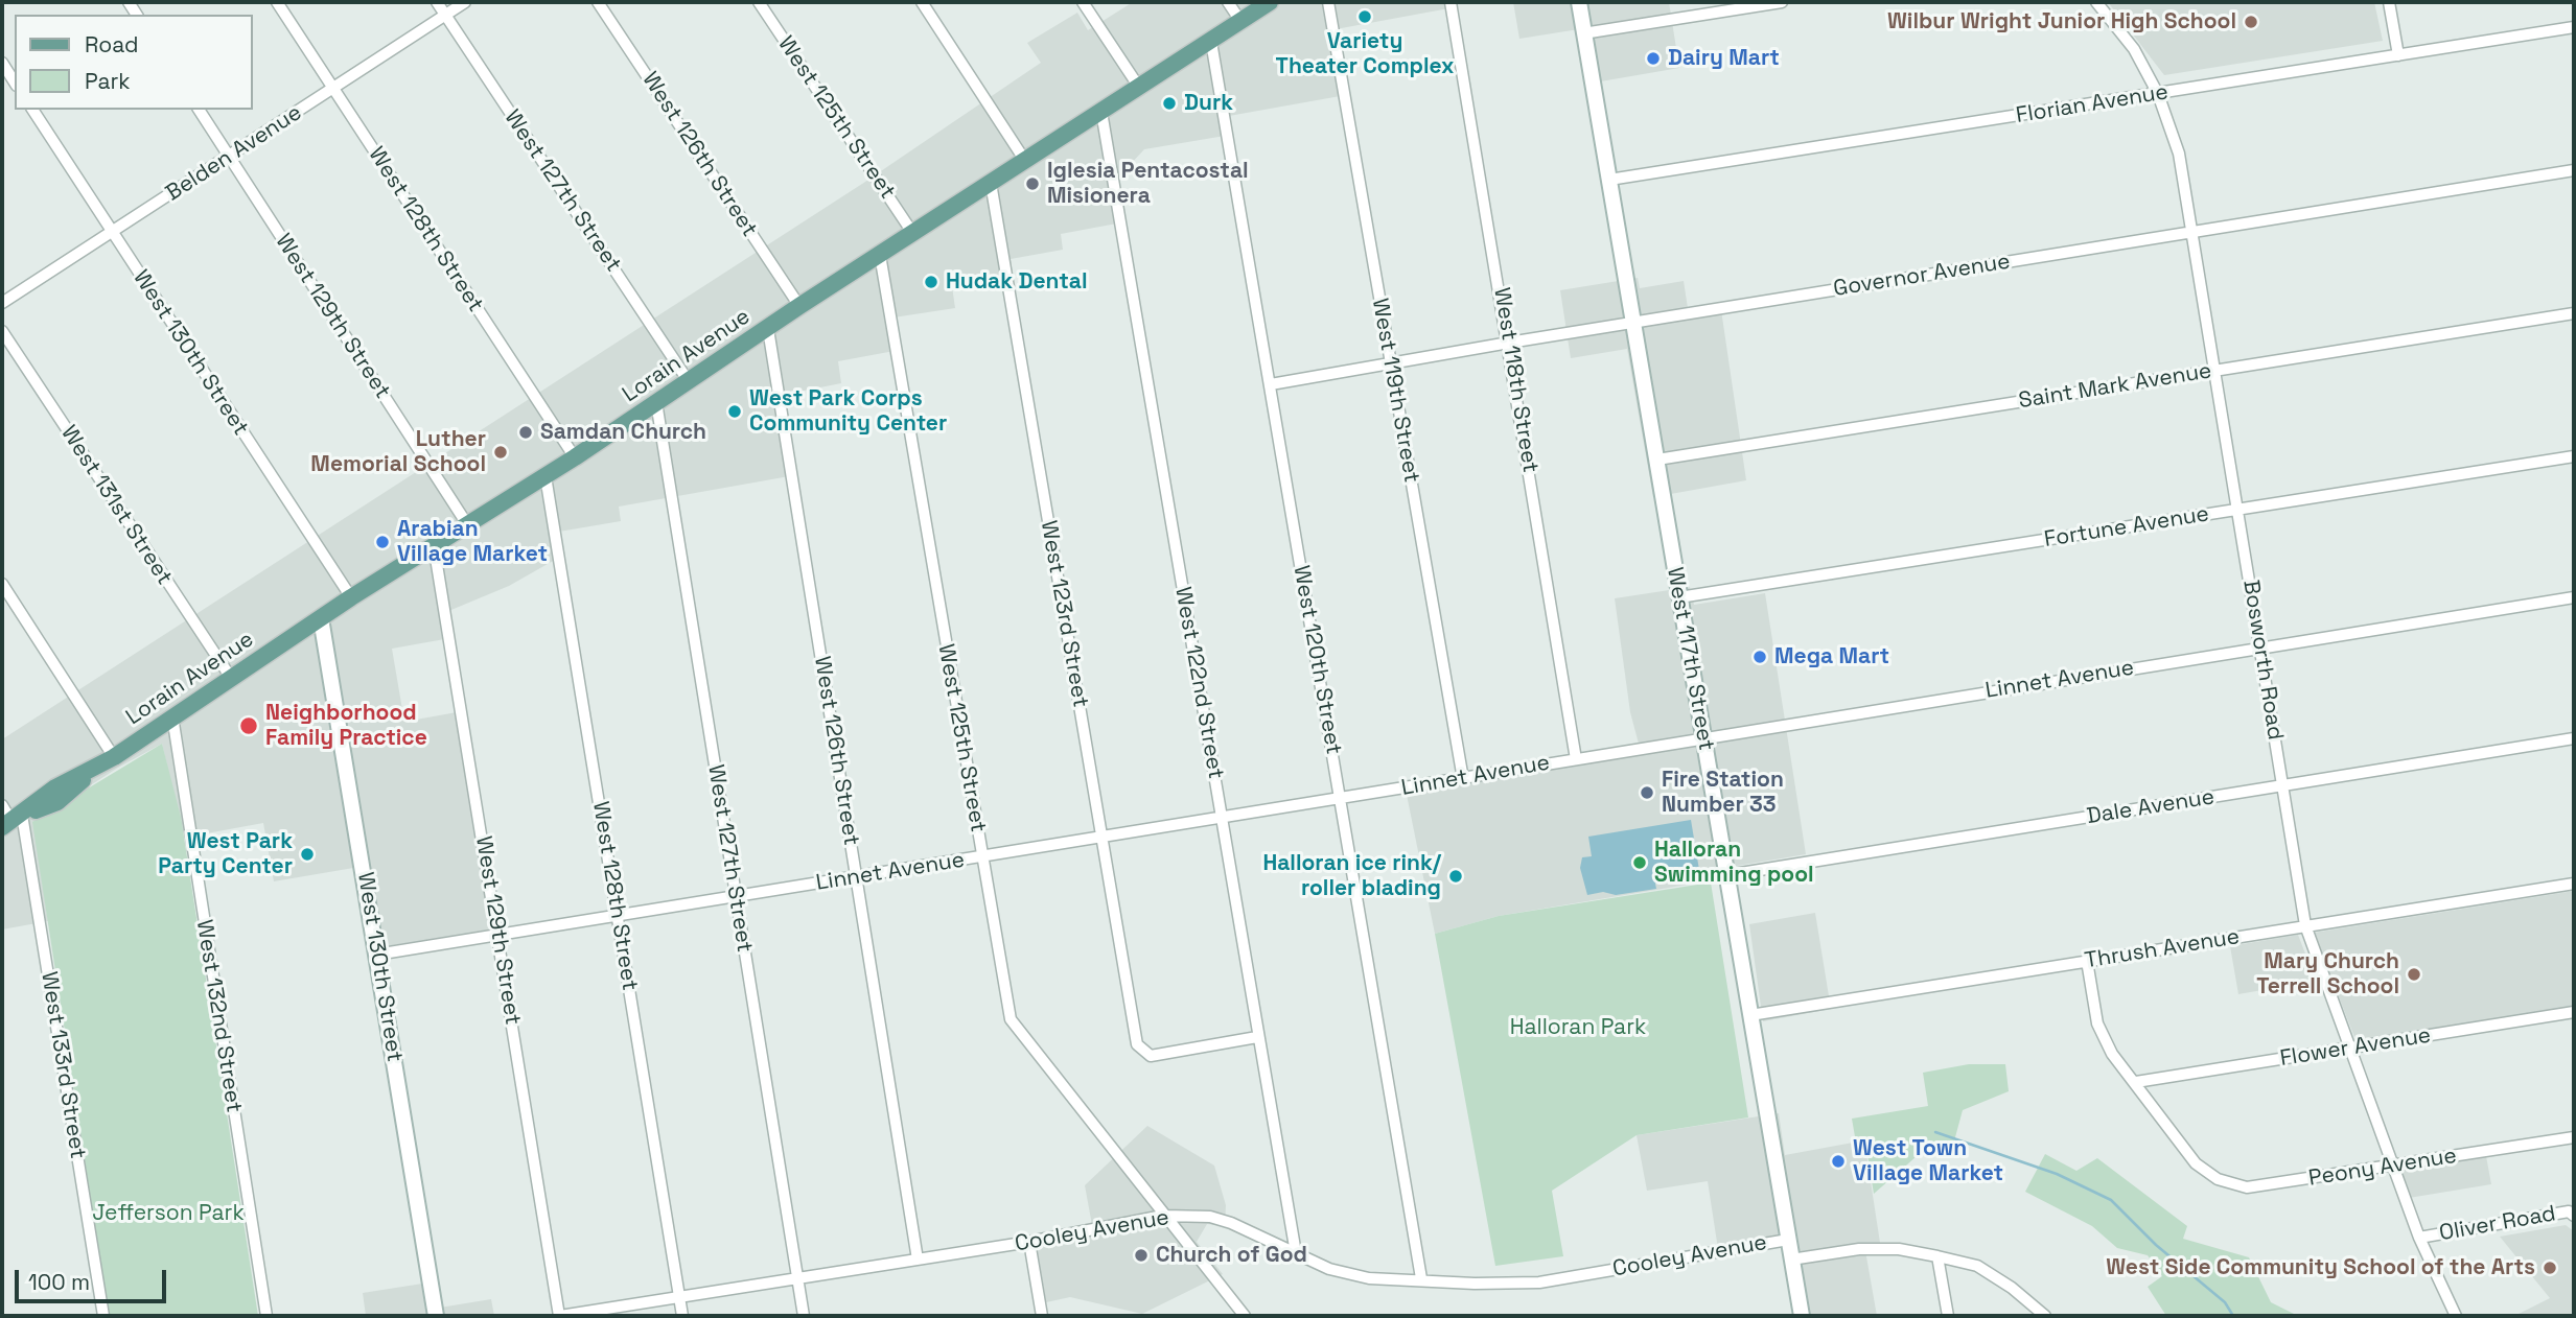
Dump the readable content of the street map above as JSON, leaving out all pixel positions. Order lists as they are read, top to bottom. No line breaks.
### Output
{"streets":{"main road":["West 130th Street","Lorain Avenue","West 117th Street"],"street":["Florian Avenue","West 125th Street","Belden Avenue","West 126th Street","West 127th Street","West 128th Street","Governor Avenue","West 129th Street","West 118th Street","Saint Mark Avenue","West 119th Street","West 131st Street","Fortune Avenue","West 123rd Street","West 120th Street","Bosworth Road","Linnet Avenue","West 122nd Street","Dale Avenue","Thrush Avenue","West 132nd Street","Flower Avenue","West 133rd Street","Peony Avenue","Oliver Road","Cooley Avenue"]},"crossings":[["Florian Avenue","West 117th Street"],["Florian Avenue","Bosworth Road"],["West 125th Street","Lorain Avenue"],["West 125th Street","Linnet Avenue"],["West 125th Street","Cooley Avenue"],["Belden Avenue","West 127th Street"],["Belden Avenue","West 128th Street"],["Belden Avenue","West 129th Street"],["Belden Avenue","West 130th Street"],["West 126th Street","Lorain Avenue"],["West 126th Street","Linnet Avenue"],["West 126th Street","Cooley Avenue"],["West 127th Street","Lorain Avenue"],["West 127th Street","Linnet Avenue"],["West 127th Street","Cooley Avenue"],["West 128th Street","Lorain Avenue"],["West 128th Street","Linnet Avenue"],["West 128th Street","Cooley Avenue"],["Governor Avenue","West 118th Street"],["Governor Avenue","West 119th Street"],["Governor Avenue","West 117th Street"],["Governor Avenue","West 120th Street"],["Governor Avenue","Bosworth Road"],["West 129th Street","Lorain Avenue"],["West 129th Street","Linnet Avenue"],["West 129th Street","Cooley Avenue"],["West 130th Street","Lorain Avenue"],["West 130th Street","Linnet Avenue"],["Lorain Avenue","West 131st Street"],["Lorain Avenue","West 123rd Street"],["Lorain Avenue","West 120th Street"],["Lorain Avenue","West 122nd Street"],["Lorain Avenue","West 132nd Street"],["Lorain Avenue","West 133rd Street"],["West 118th Street","Linnet Avenue"],["Saint Mark Avenue","West 117th Street"],["Saint Mark Avenue","Bosworth Road"],["West 119th Street","Linnet Avenue"],["Fortune Avenue","West 117th Street"],["Fortune Avenue","Bosworth Road"],["West 123rd Street","Linnet Avenue"],["West 123rd Street","West 122nd Street"],["West 117th Street","Linnet Avenue"],["West 117th Street","Dale Avenue"],["West 117th Street","Thrush Avenue"],["West 117th Street","Cooley Avenue"],["West 120th Street","Linnet Avenue"],["West 120th Street","Cooley Avenue"],["Bosworth Road","Linnet Avenue"],["Bosworth Road","Dale Avenue"],["Bosworth Road","Thrush Avenue"],["Bosworth Road","Flower Avenue"],["Bosworth Road","Peony Avenue"],["Bosworth Road","Oliver Road"],["Linnet Avenue","West 122nd Street"],["West 122nd Street","Cooley Avenue"],["Flower Avenue","Peony Avenue"]],"parks":["Halloran Park","Jefferson Park"],"places":["Variety Theater Complex","Wilbur Wright Junior High School","Dairy Mart","Durk","Iglesia Pentacostal Misionera","Hudak Dental","West Park Corps Community Center","Samdan Church","Luther Memorial School","Arabian Village Market","Mega Mart","Neighborhood Family Practice","Fire Station Number 33","West Park Party Center","Halloran Swimming pool","Halloran ice rink/ roller blading","Mary Church Terrell School","West Town Village Market","Church of God","West Side Community School of the Arts"],"legend":["Road","Park"],"scale_bar":"100 m"}
